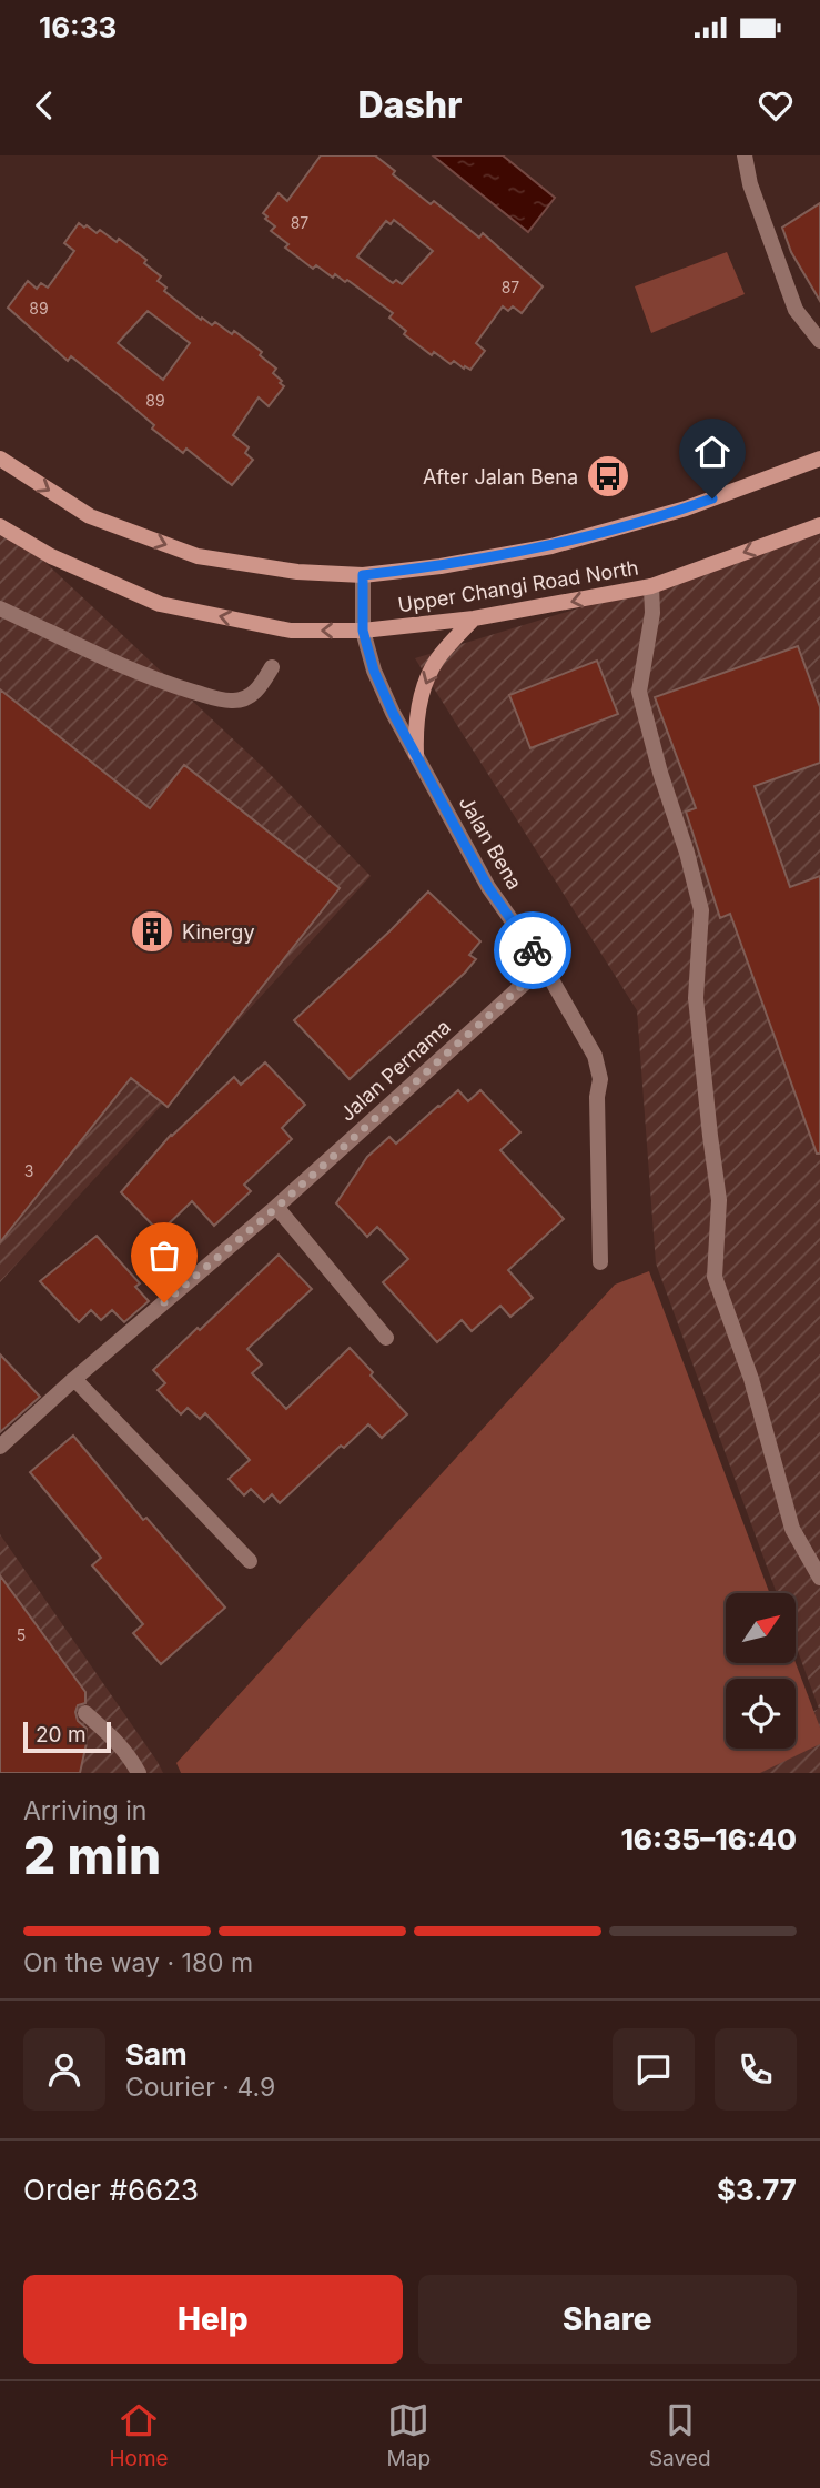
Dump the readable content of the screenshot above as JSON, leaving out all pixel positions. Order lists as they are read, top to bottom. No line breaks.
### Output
{"streets":{"street":["Upper Changi Road North","Jalan Bena","Jalan Pernama"]},"crossings":[["Upper Changi Road North","Jalan Bena"],["Jalan Bena","Jalan Pernama"]],"places":{"bus stop":["After Jalan Bena"],"building":["Kinergy"]},"house_numbers":["87","87","89","89","3","5"],"scale_bar":"20 m","north":"top right","page":{"status":"16:33","header":"Dashr","scale":"20 m","heading":["2 min","Arriving in","16:35–16:40"],"panel":["Sam","Courier · 4.9","Order #6623","$3.77"],"bar":"On the way · 180 m","buttons":["Help","Share"],"tabs":["Home","Map","Saved"]}}
